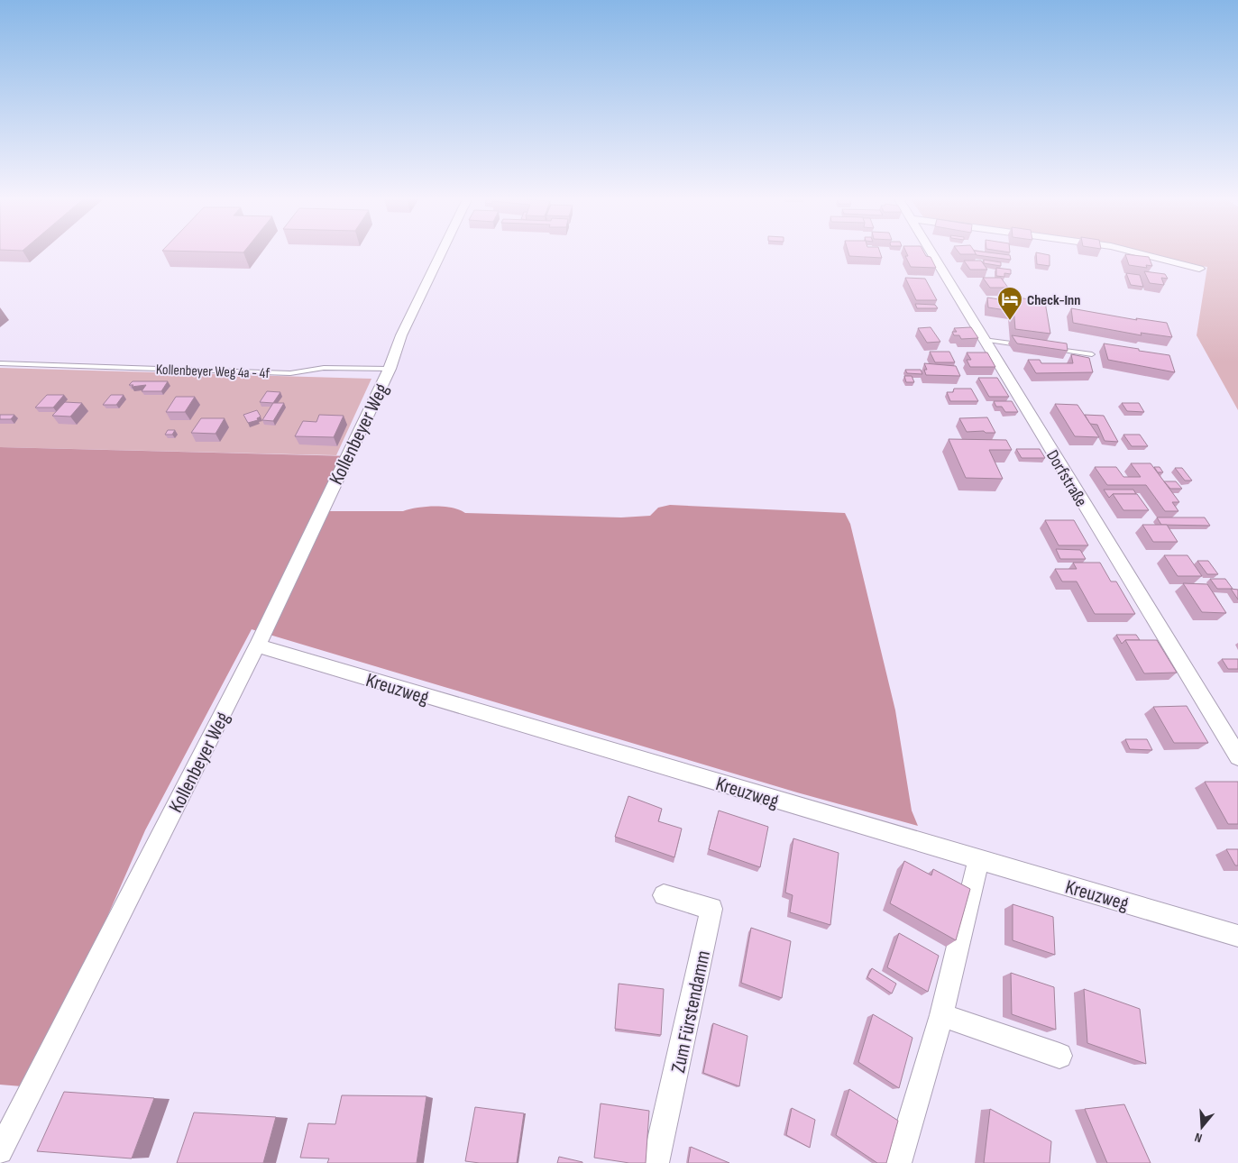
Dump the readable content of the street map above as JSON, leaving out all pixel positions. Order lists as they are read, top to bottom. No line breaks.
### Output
{"streets":{"street":["Kollenbeyer Weg","Dorfstraße","Kreuzweg","Zum Fürstendamm"],"lane":["Kollenbeyer Weg 4a - 4f"]},"crossings":[["Kollenbeyer Weg 4a - 4f","Kollenbeyer Weg"],["Kollenbeyer Weg","Kreuzweg"]],"places":{"hotel":["Check-Inn"]},"north":"bottom"}
